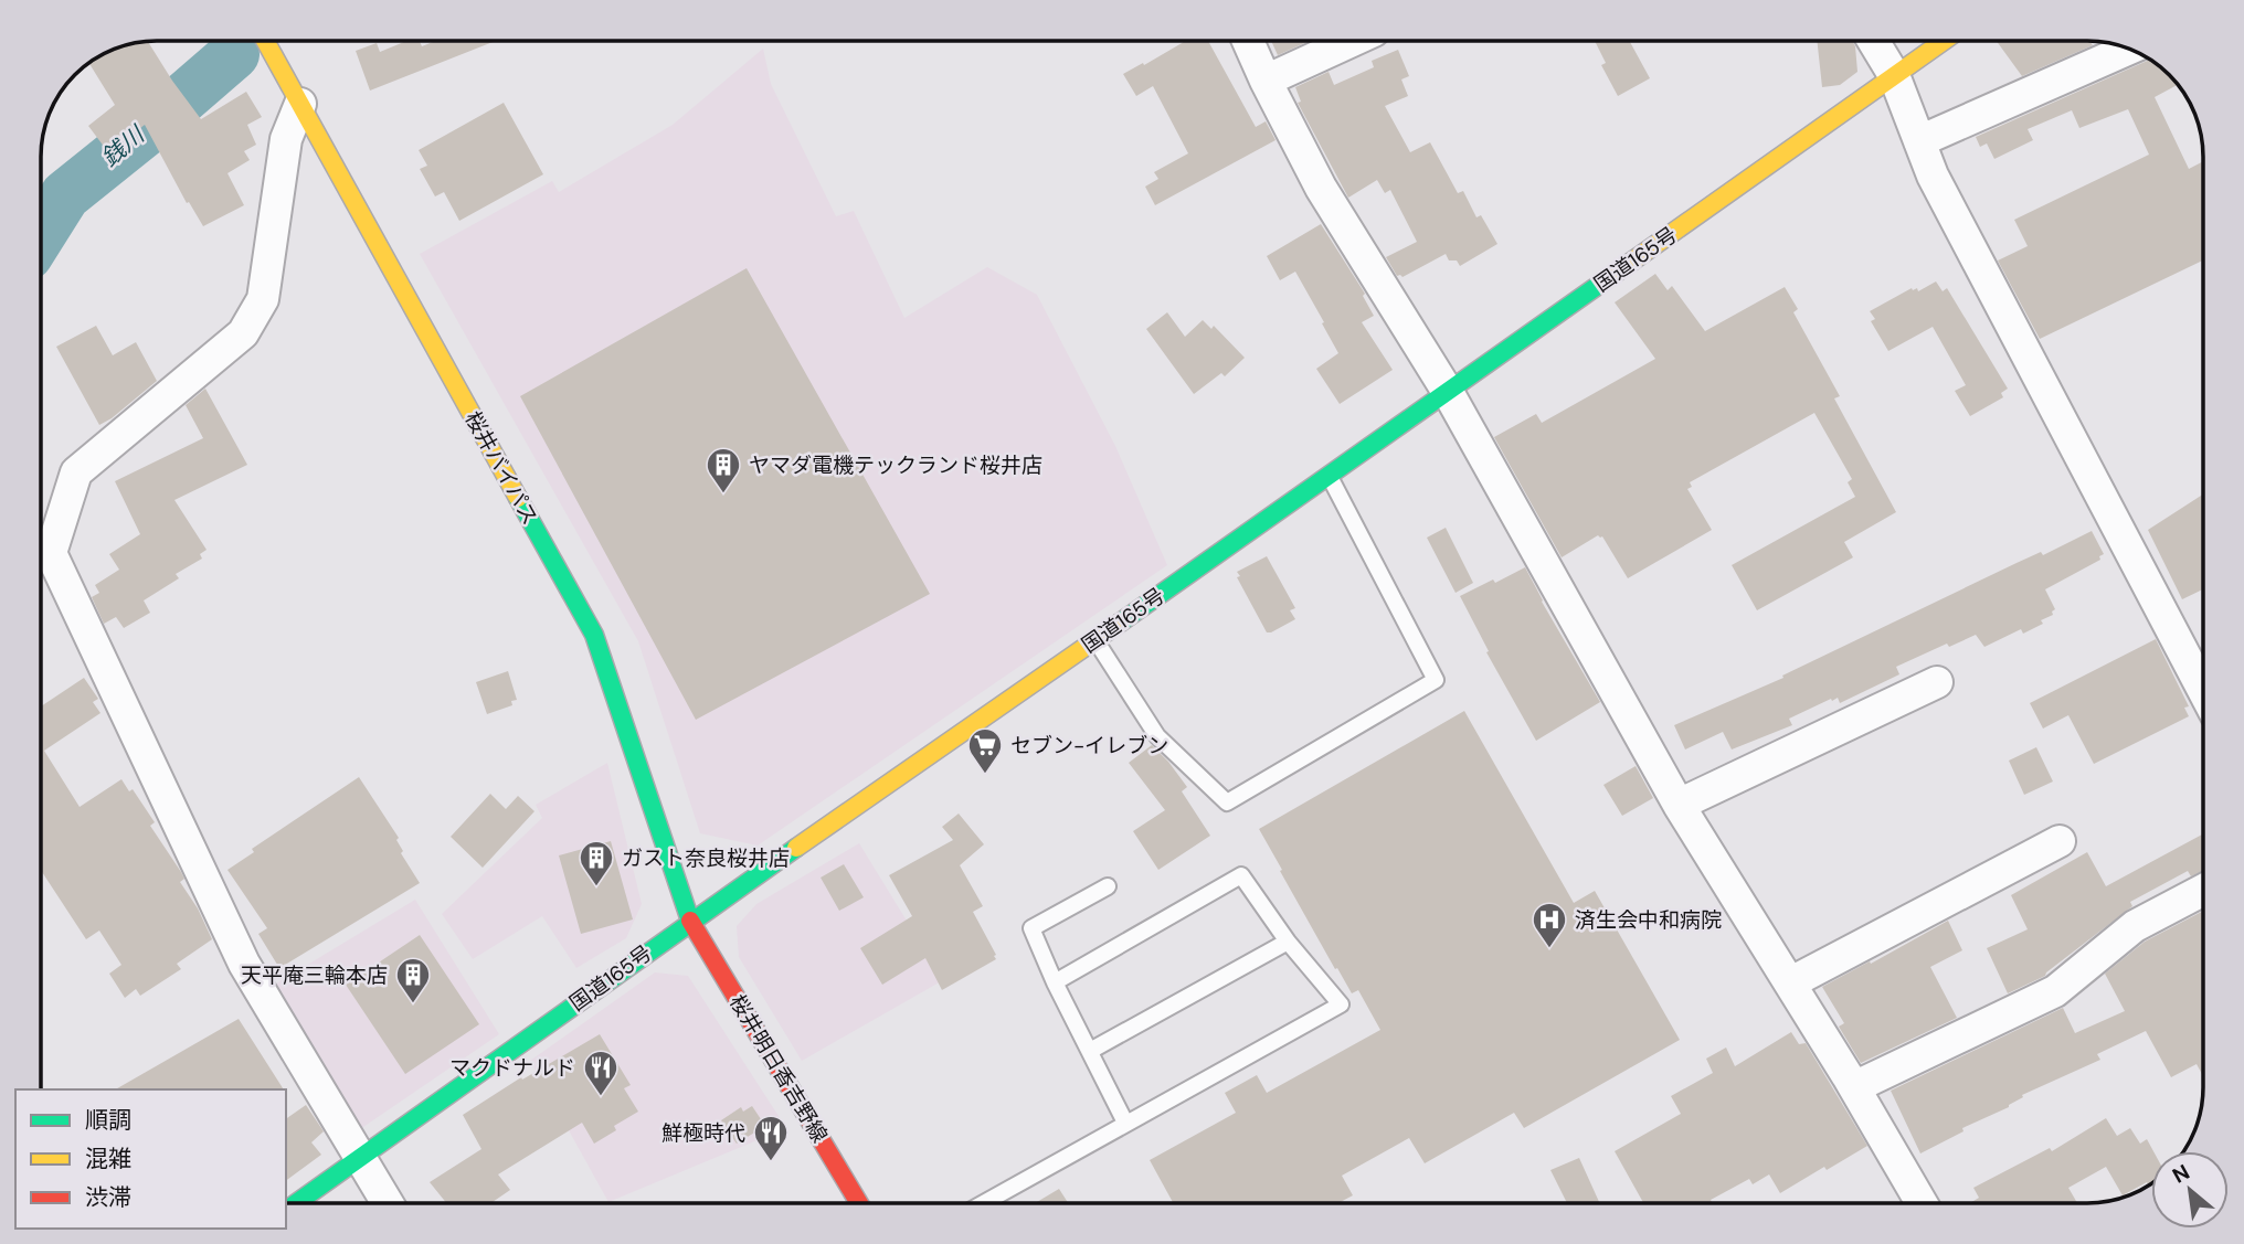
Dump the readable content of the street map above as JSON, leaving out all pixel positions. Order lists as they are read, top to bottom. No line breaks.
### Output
{"streets":{"main road":["国道165号","桜井バイパス","桜井明日香吉野線"]},"crossings":[["国道165号","桜井バイパス"],["国道165号","桜井明日香吉野線"],["桜井バイパス","桜井明日香吉野線"]],"water":["銭川"],"places":{"building":["ヤマダ電機テックランド桜井店","ガスト奈良桜井店","天平庵三輪本店"],"supermarket":["セブン-イレブン"],"hospital":["済生会中和病院"],"restaurant":["マクドナルド","鮮極時代"]},"legend":["順調","混雑","渋滞"],"north":"top left"}
